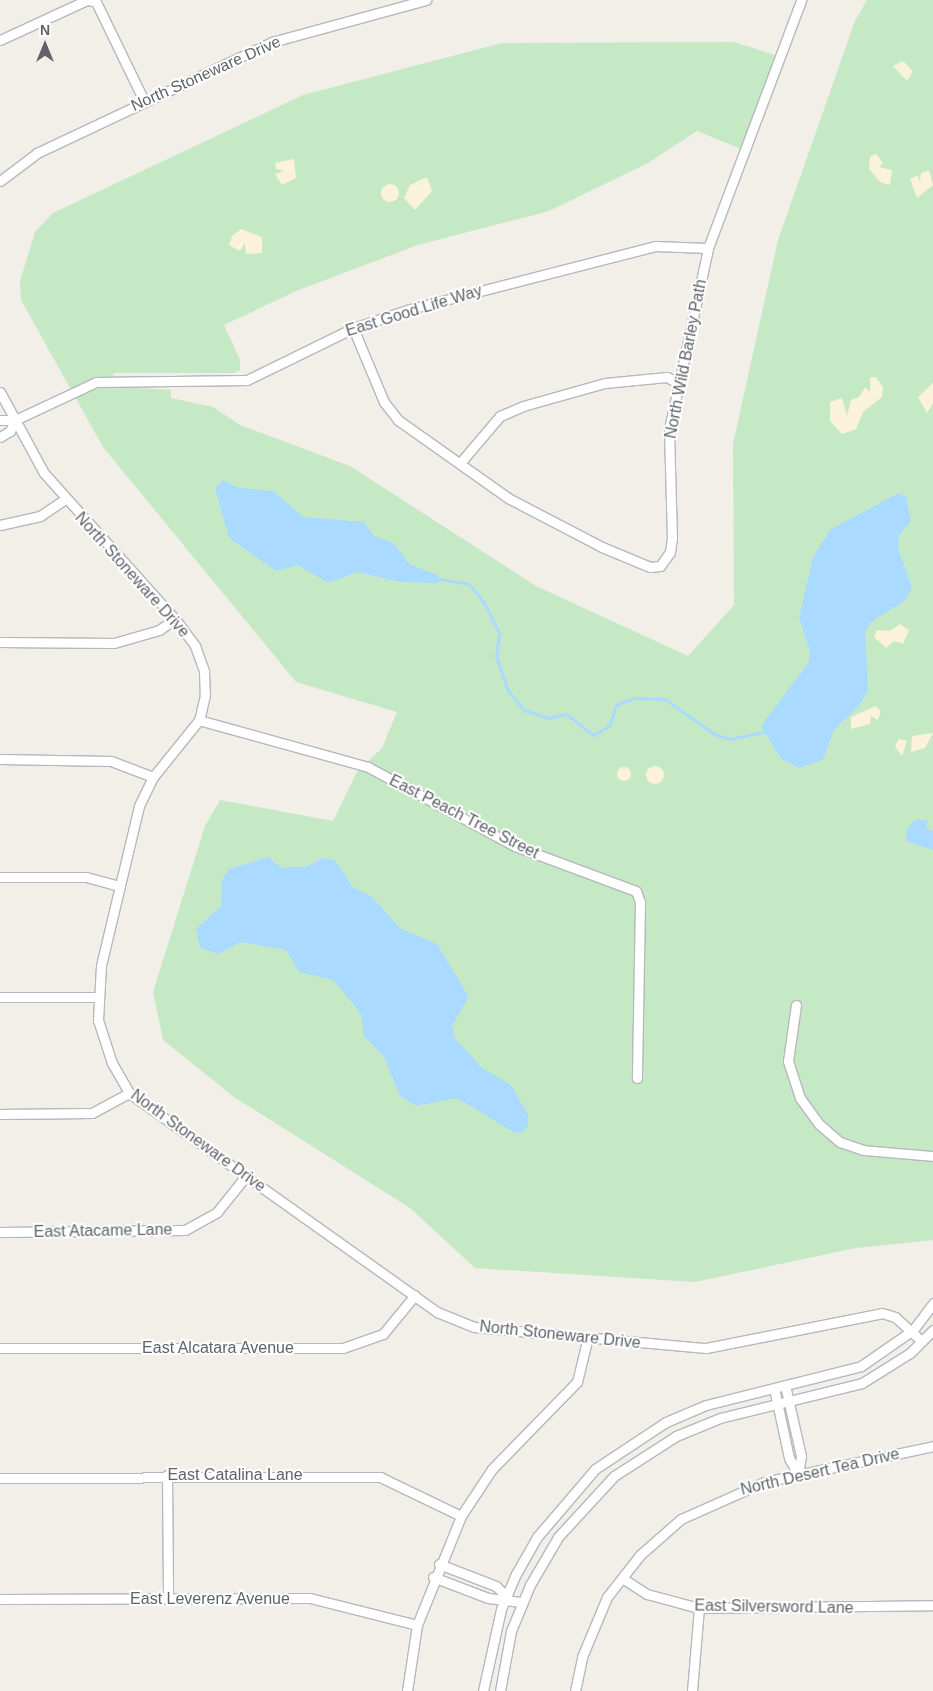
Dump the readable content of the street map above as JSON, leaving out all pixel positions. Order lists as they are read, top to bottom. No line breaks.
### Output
{"streets":{"street":["North Stoneware Drive","East Good Life Way","North Wild Barley Path","East Peach Tree Street","East Atacame Lane","East Alcatara Avenue","North Desert Tea Drive","East Catalina Lane","East Leverenz Avenue","East Silversword Lane"]},"crossings":[["North Stoneware Drive","East Good Life Way"],["North Stoneware Drive","East Peach Tree Street"],["North Stoneware Drive","East Atacame Lane"],["North Stoneware Drive","East Alcatara Avenue"],["East Good Life Way","North Wild Barley Path"],["North Desert Tea Drive","East Silversword Lane"]],"north":"top"}
